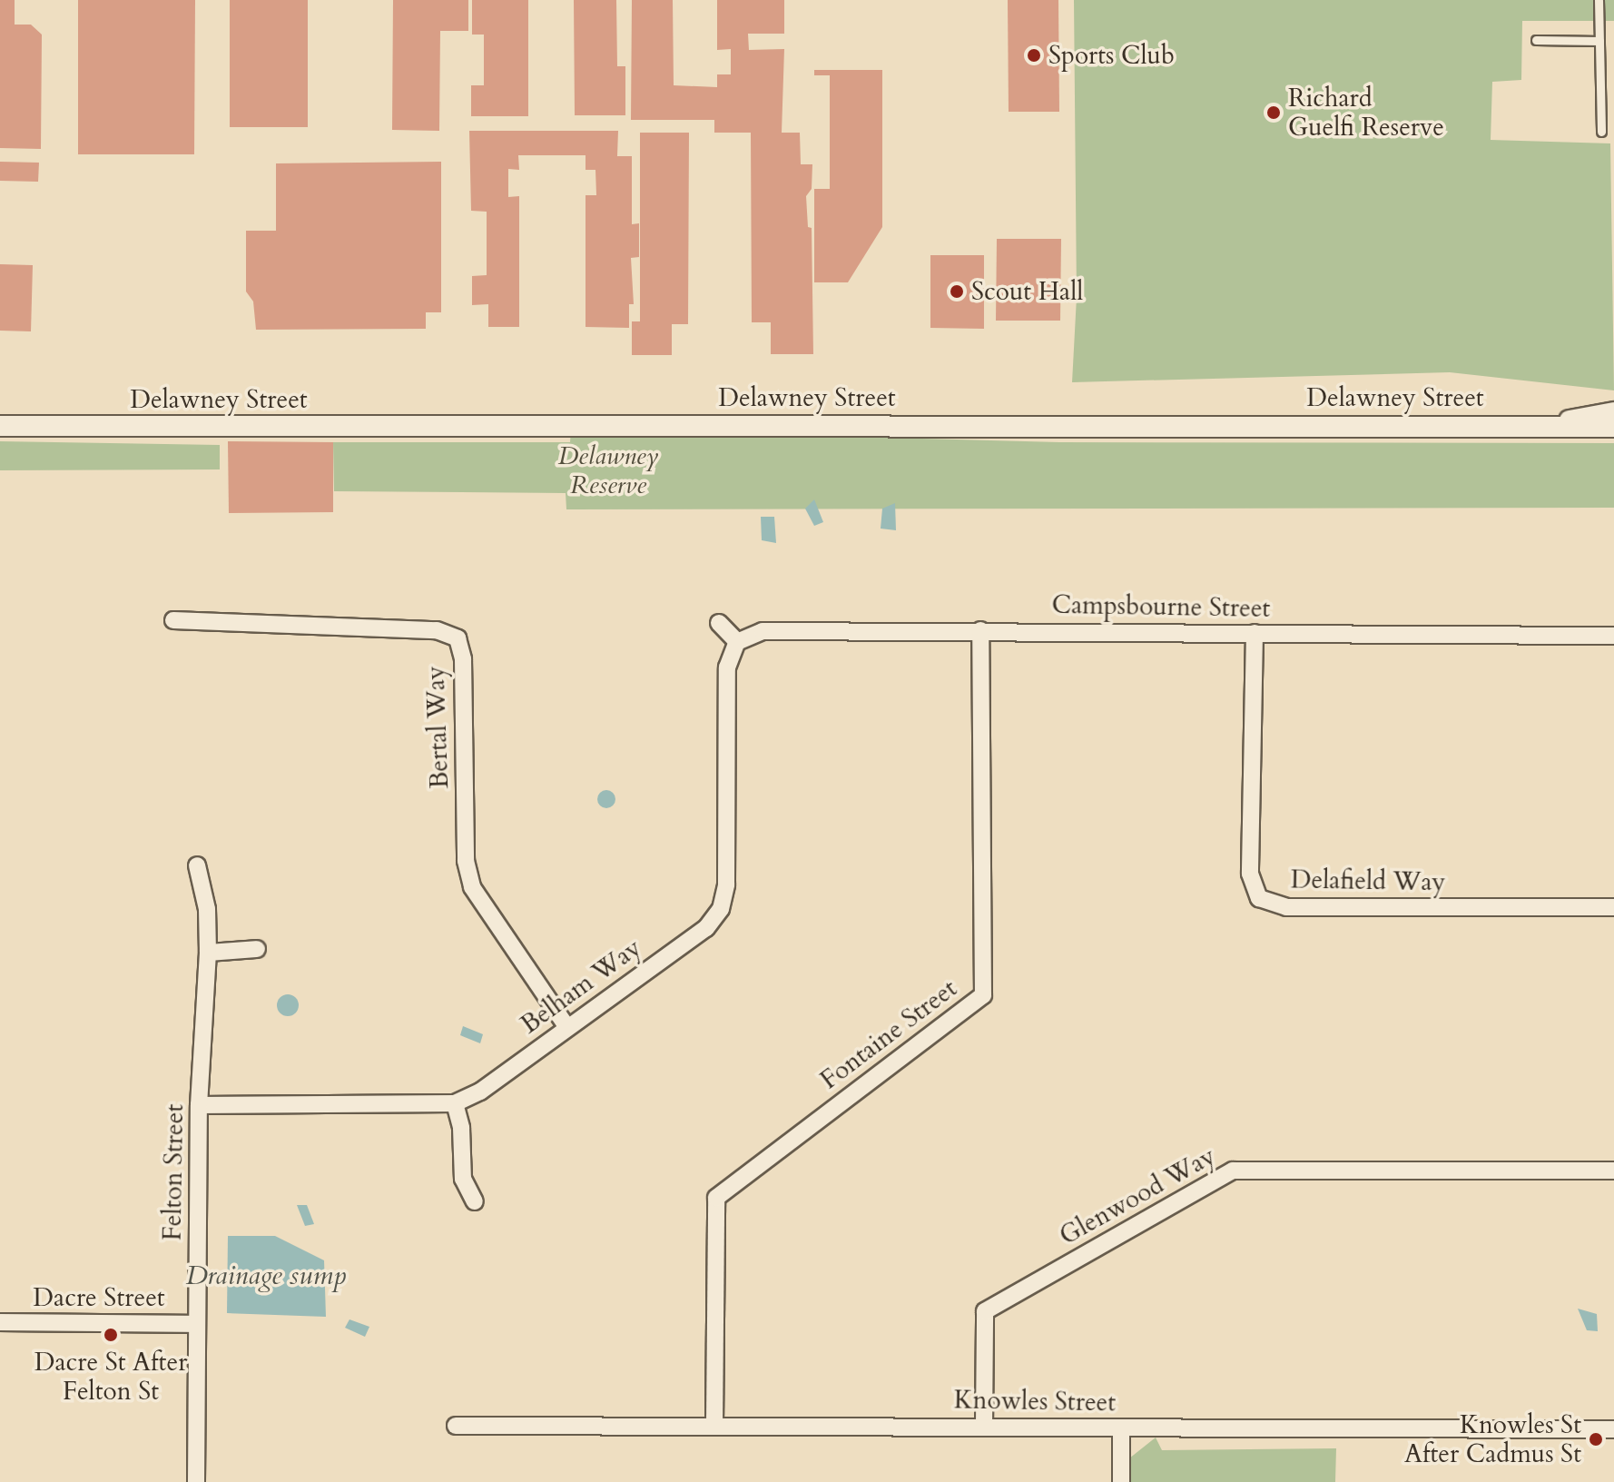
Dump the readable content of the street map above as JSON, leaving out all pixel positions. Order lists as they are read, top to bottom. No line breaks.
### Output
{"streets":{"street":["Delawney Street","Campsbourne Street","Bertal Way","Delafield Way","Belham Way","Fontaine Street","Felton Street","Glenwood Way","Dacre Street","Knowles Street"]},"crossings":[["Campsbourne Street","Delafield Way"],["Campsbourne Street","Belham Way"],["Campsbourne Street","Fontaine Street"],["Bertal Way","Belham Way"],["Belham Way","Felton Street"],["Fontaine Street","Knowles Street"],["Felton Street","Dacre Street"],["Glenwood Way","Knowles Street"]],"water":["Drainage sump"],"parks":["Delawney Reserve"],"places":["Sports Club","Richard Guelfi Reserve","Scout Hall","Dacre St After Felton St","Knowles St After Cadmus St"]}
